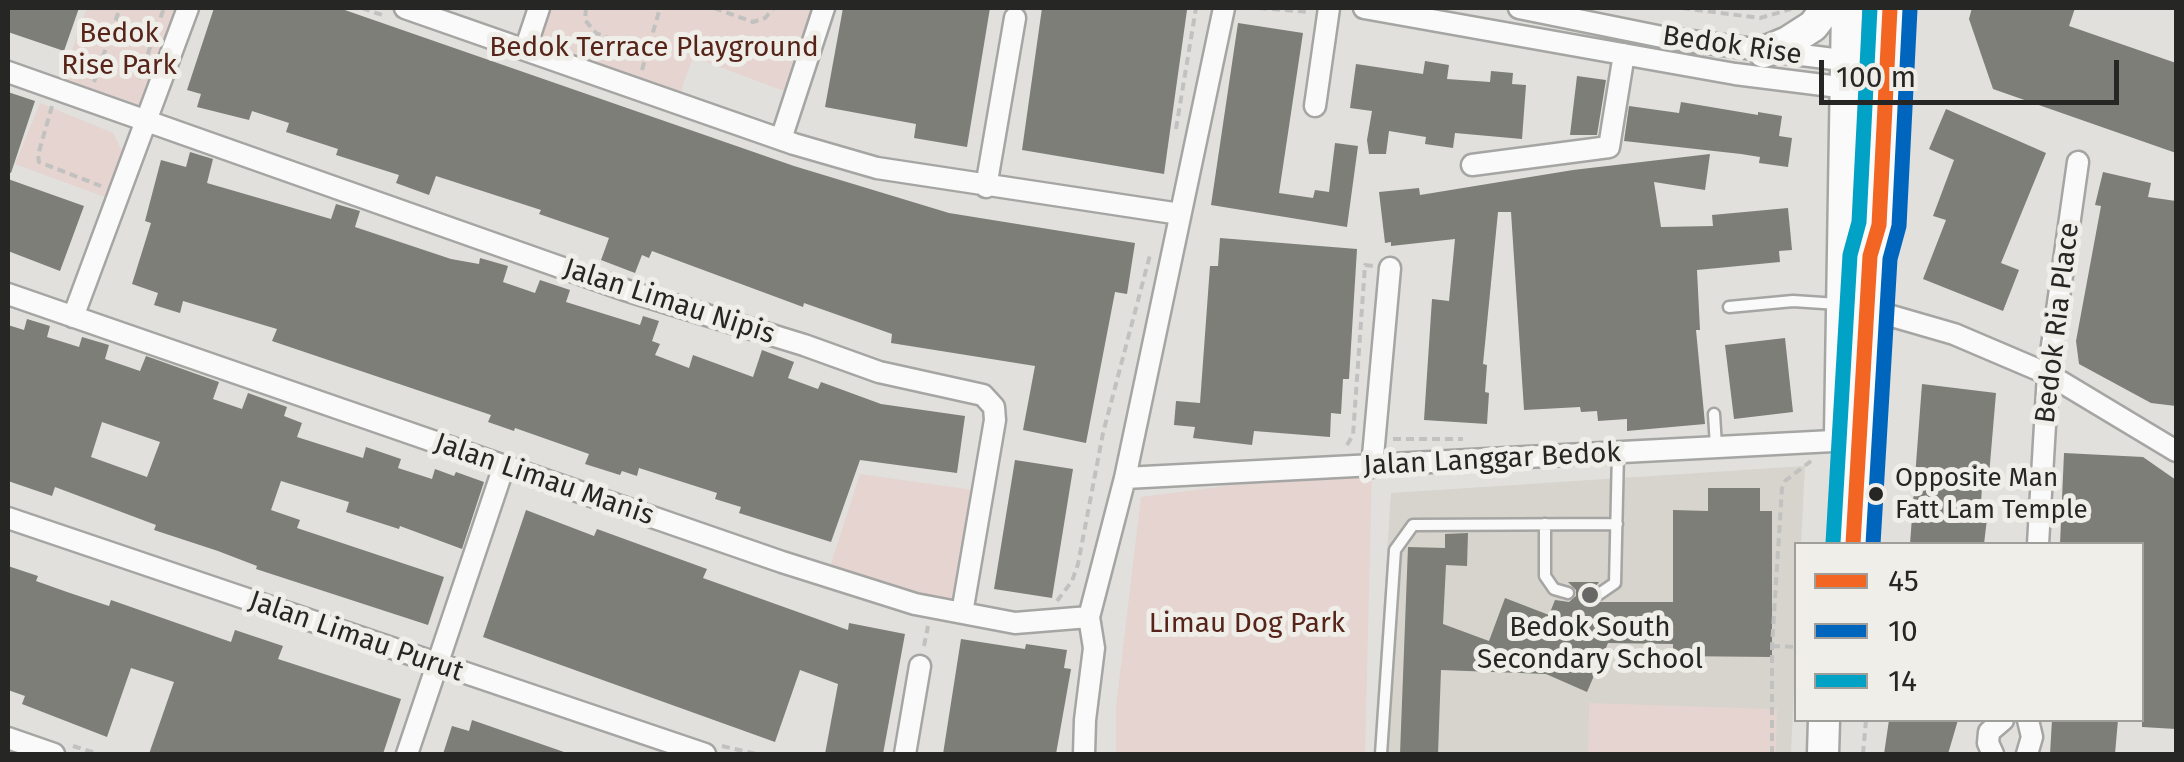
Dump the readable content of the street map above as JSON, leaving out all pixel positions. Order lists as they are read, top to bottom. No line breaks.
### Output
{"streets":{"street":["Bedok Rise","Jalan Limau Nipis","Bedok Ria Place","Jalan Langgar Bedok","Jalan Limau Manis","Jalan Limau Purut"]},"crossings":[["Jalan Limau Nipis","Jalan Limau Manis"]],"parks":["Bedok Rise Park","Bedok Terrace Playground","Limau Dog Park"],"places":["Opposite Man Fatt Lam Temple","Bedok South Secondary School"],"lines":["transit line 45","transit line 14","transit line 10"],"legend":["45","10","14"],"scale_bar":"100 m"}
